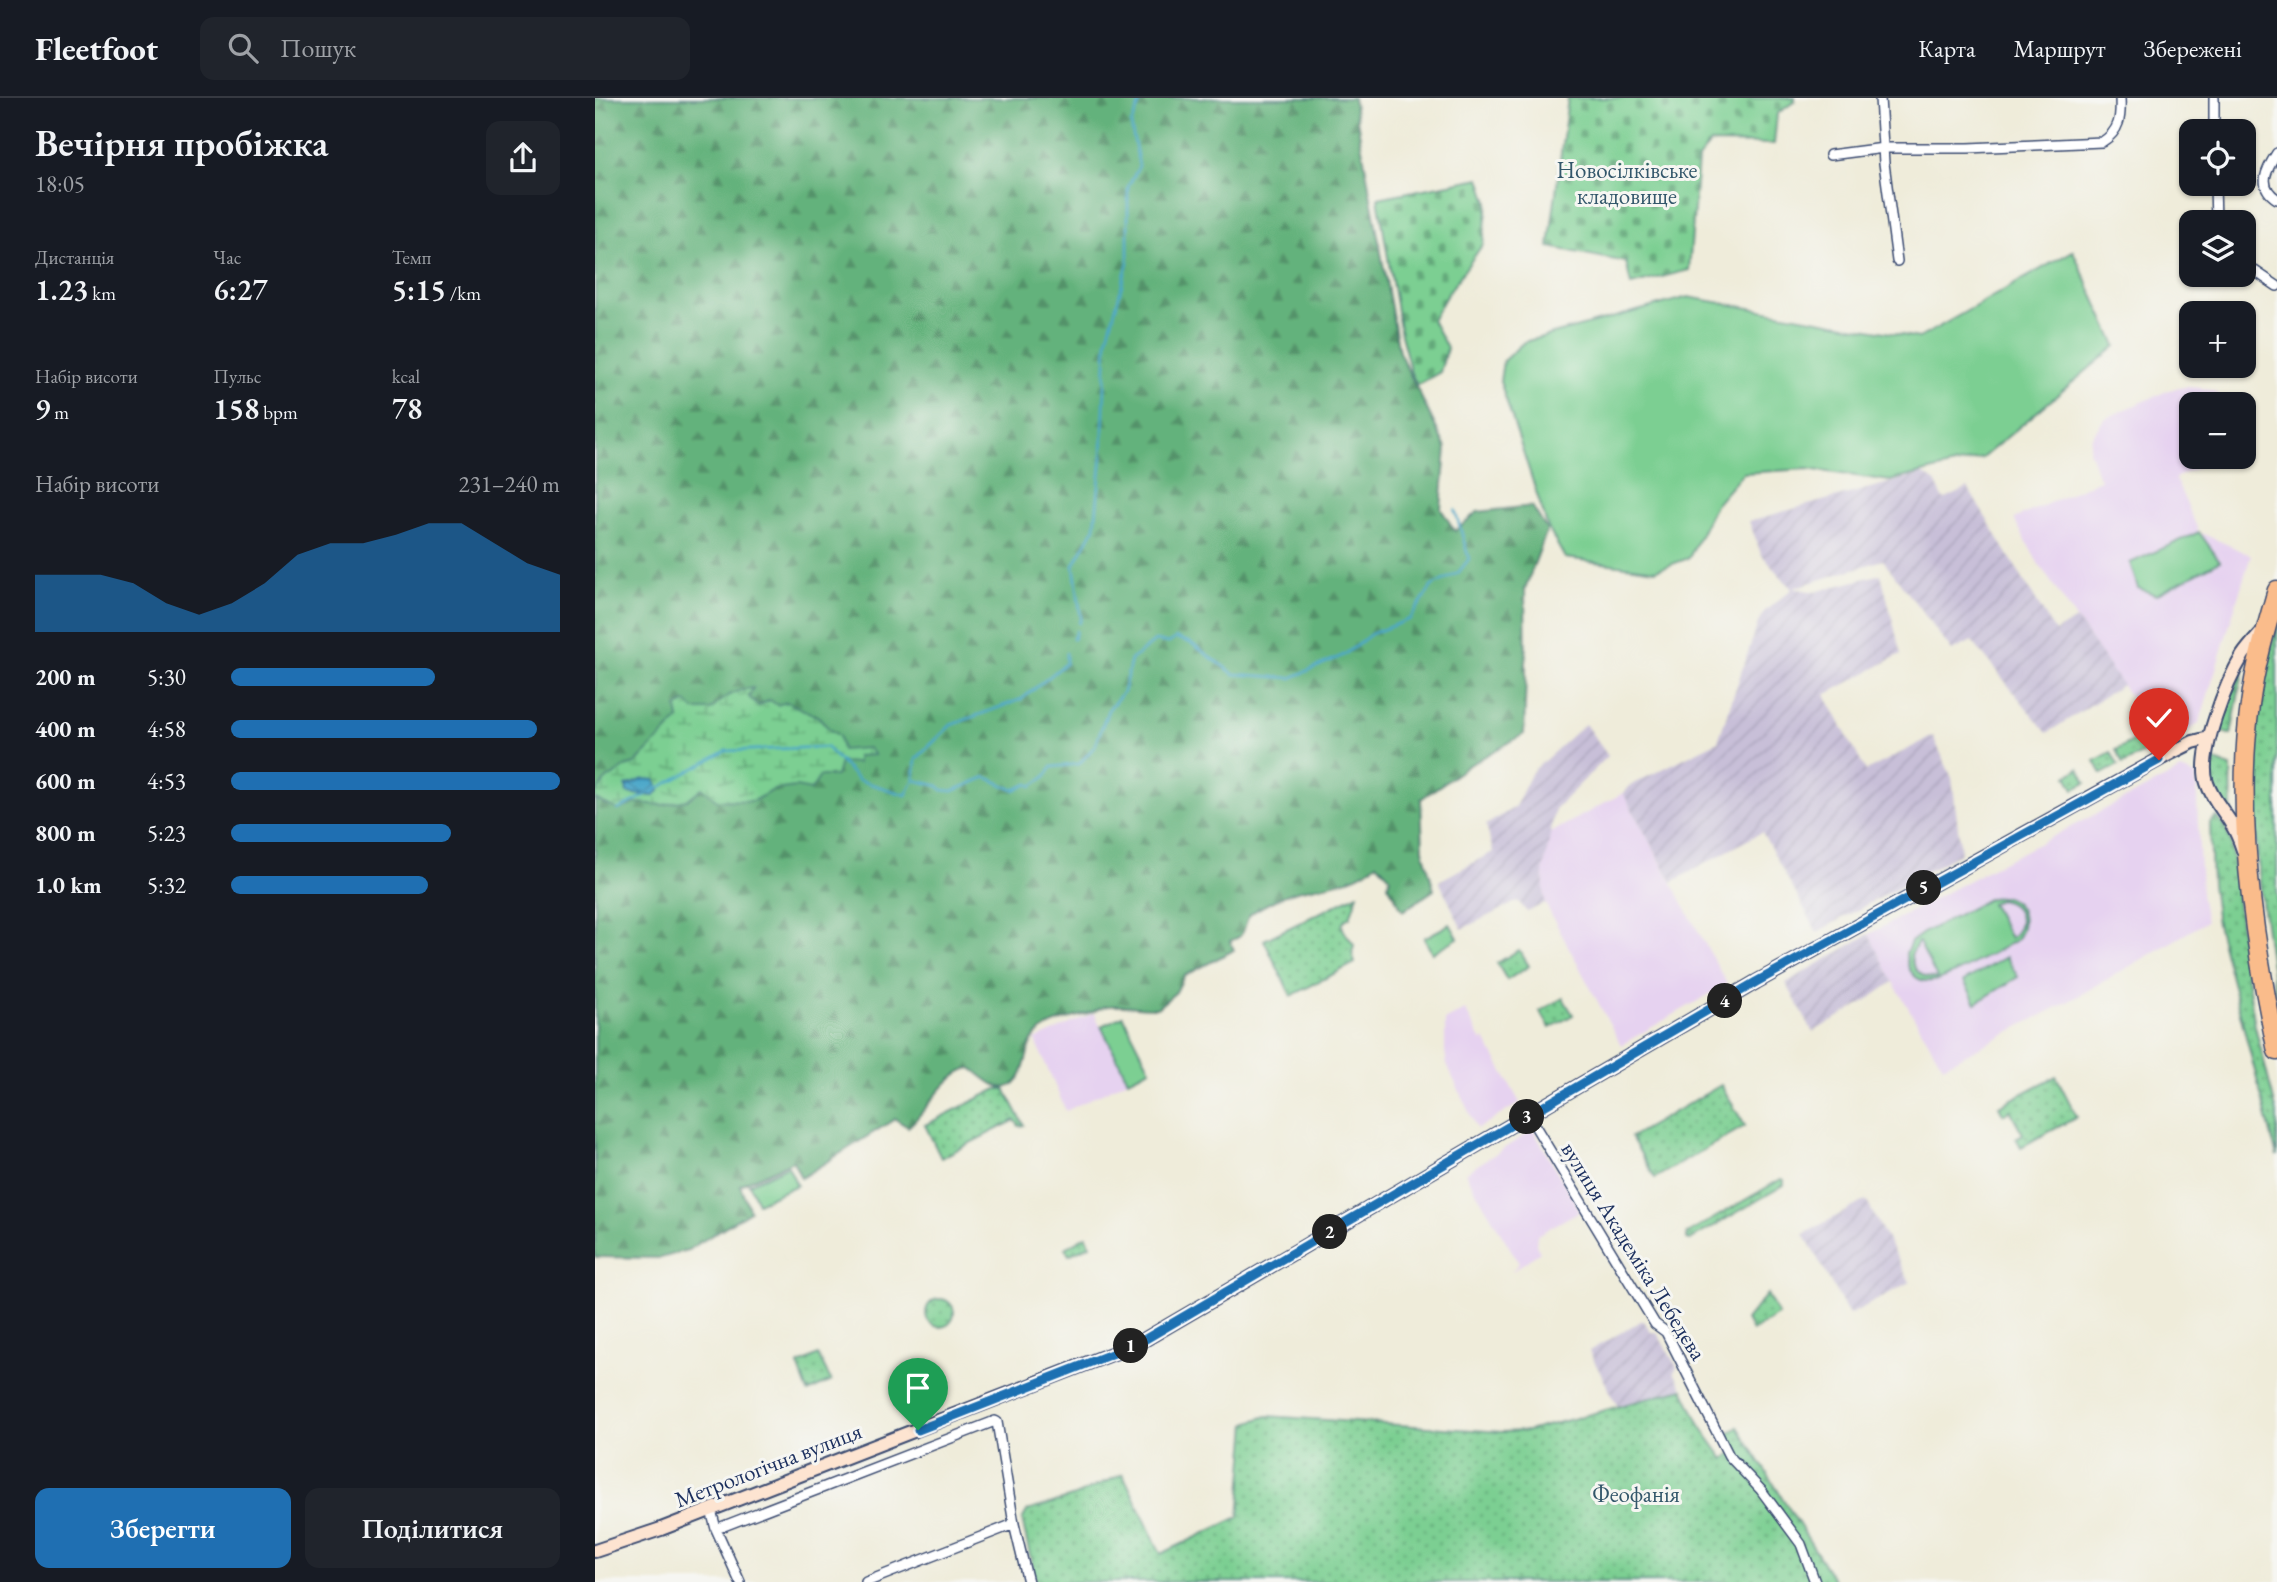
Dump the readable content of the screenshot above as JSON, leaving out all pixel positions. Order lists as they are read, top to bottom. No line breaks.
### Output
{"streets":{"street":["вулиця Академіка Лебедєва","Метрологічна вулиця"]},"crossings":[["вулиця Академіка Лебедєва","Метрологічна вулиця"]],"parks":["Новосілківське кладовище","Феофанія"],"page":{"header":"Fleetfoot","search":"Пошук","nav":["Карта","Маршрут","Збережені"],"heading":["Вечірня пробіжка","18:05"],"map_buttons":["+","−"],"stats":[["Дистанція","1.23 km"],["Час","6:27"],["Темп","5:15 /km"],["Набір висоти","9 m"],["Пульс","158 bpm"],["kcal","78"]],"chart":["Набір висоти","231–240 m"],"list":[{"name":"200 m","note":"5:30"},{"name":"400 m","note":"4:58"},{"name":"600 m","note":"4:53"},{"name":"800 m","note":"5:23"},{"name":"1.0 km","note":"5:32"}],"pins":["5","4","3","2","1"],"buttons":["Зберегти","Поділитися"]}}
